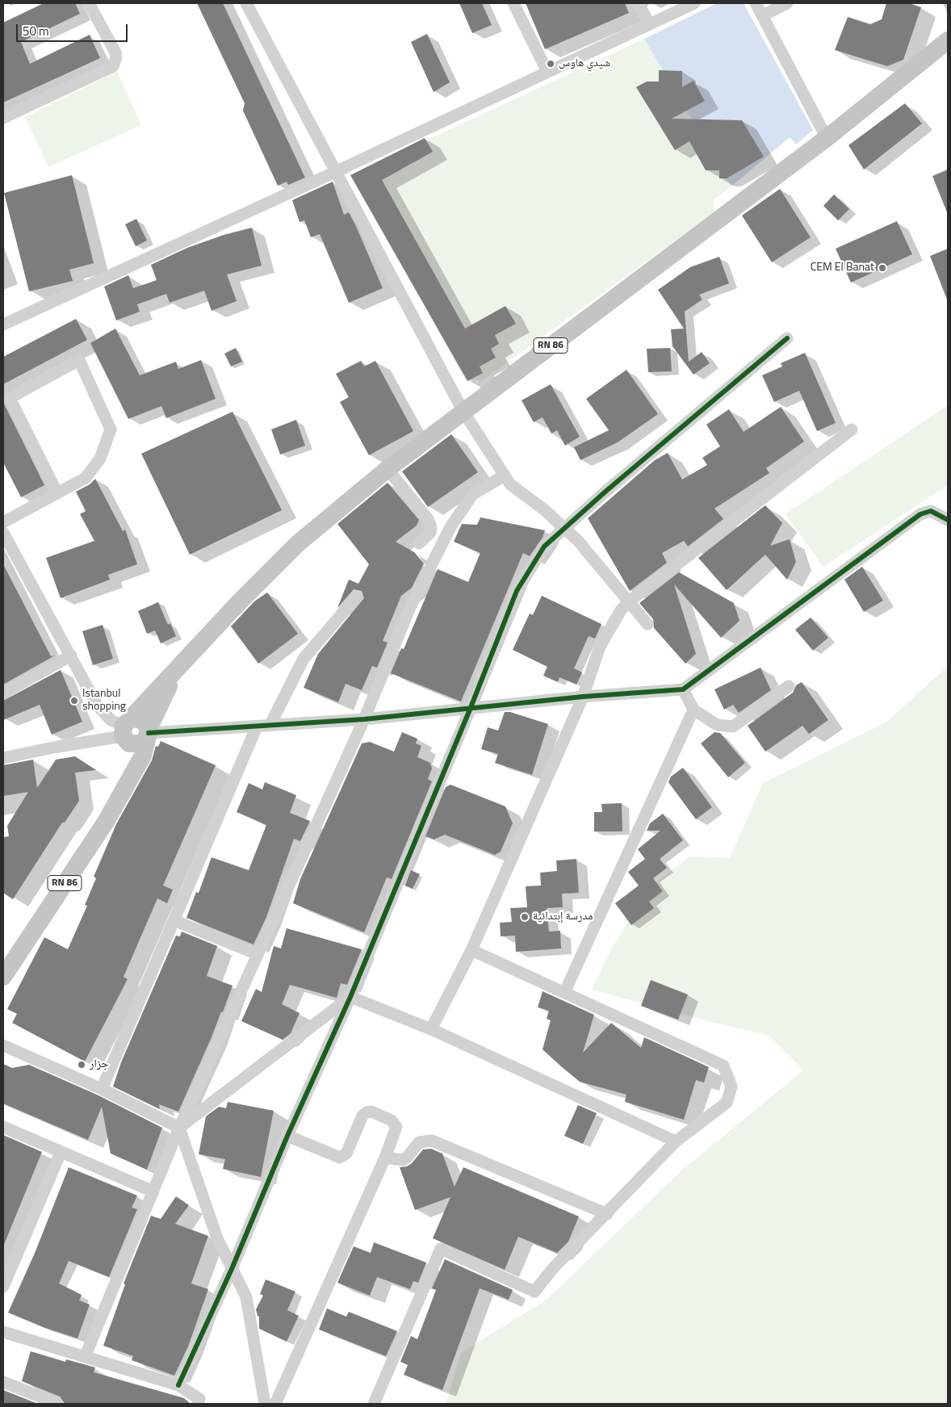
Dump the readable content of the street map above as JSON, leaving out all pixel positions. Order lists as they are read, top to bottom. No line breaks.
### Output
{"streets":{"main road":["RN 86"]},"places":["شيدي هاوس","CEM El Banat","Istanbul shopping","مدرسة إبتدائية","جزار"],"scale_bar":"50 m"}
